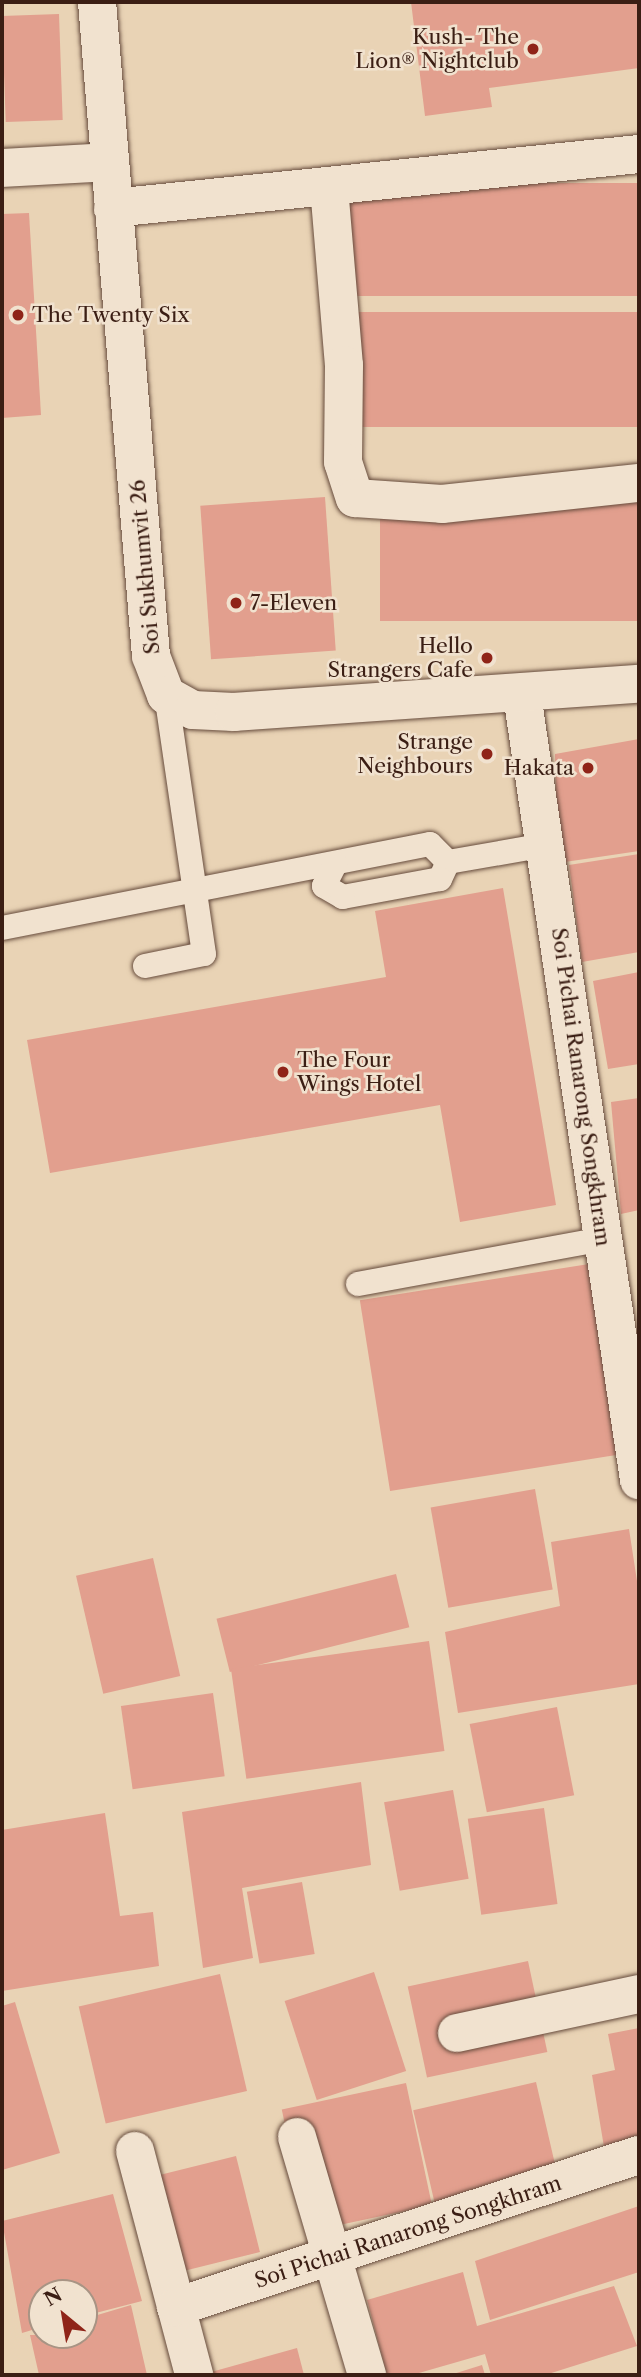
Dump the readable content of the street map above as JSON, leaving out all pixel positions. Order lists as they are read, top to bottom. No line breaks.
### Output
{"streets":{"street":["Soi Sukhumvit 26","Soi Pichai Ranarong Songkhram"]},"places":["Kush- The Lion® Nightclub","The Twenty Six","7-Eleven","Hello Strangers Cafe","Strange Neighbours","Hakata","The Four Wings Hotel"],"north":"top left"}
